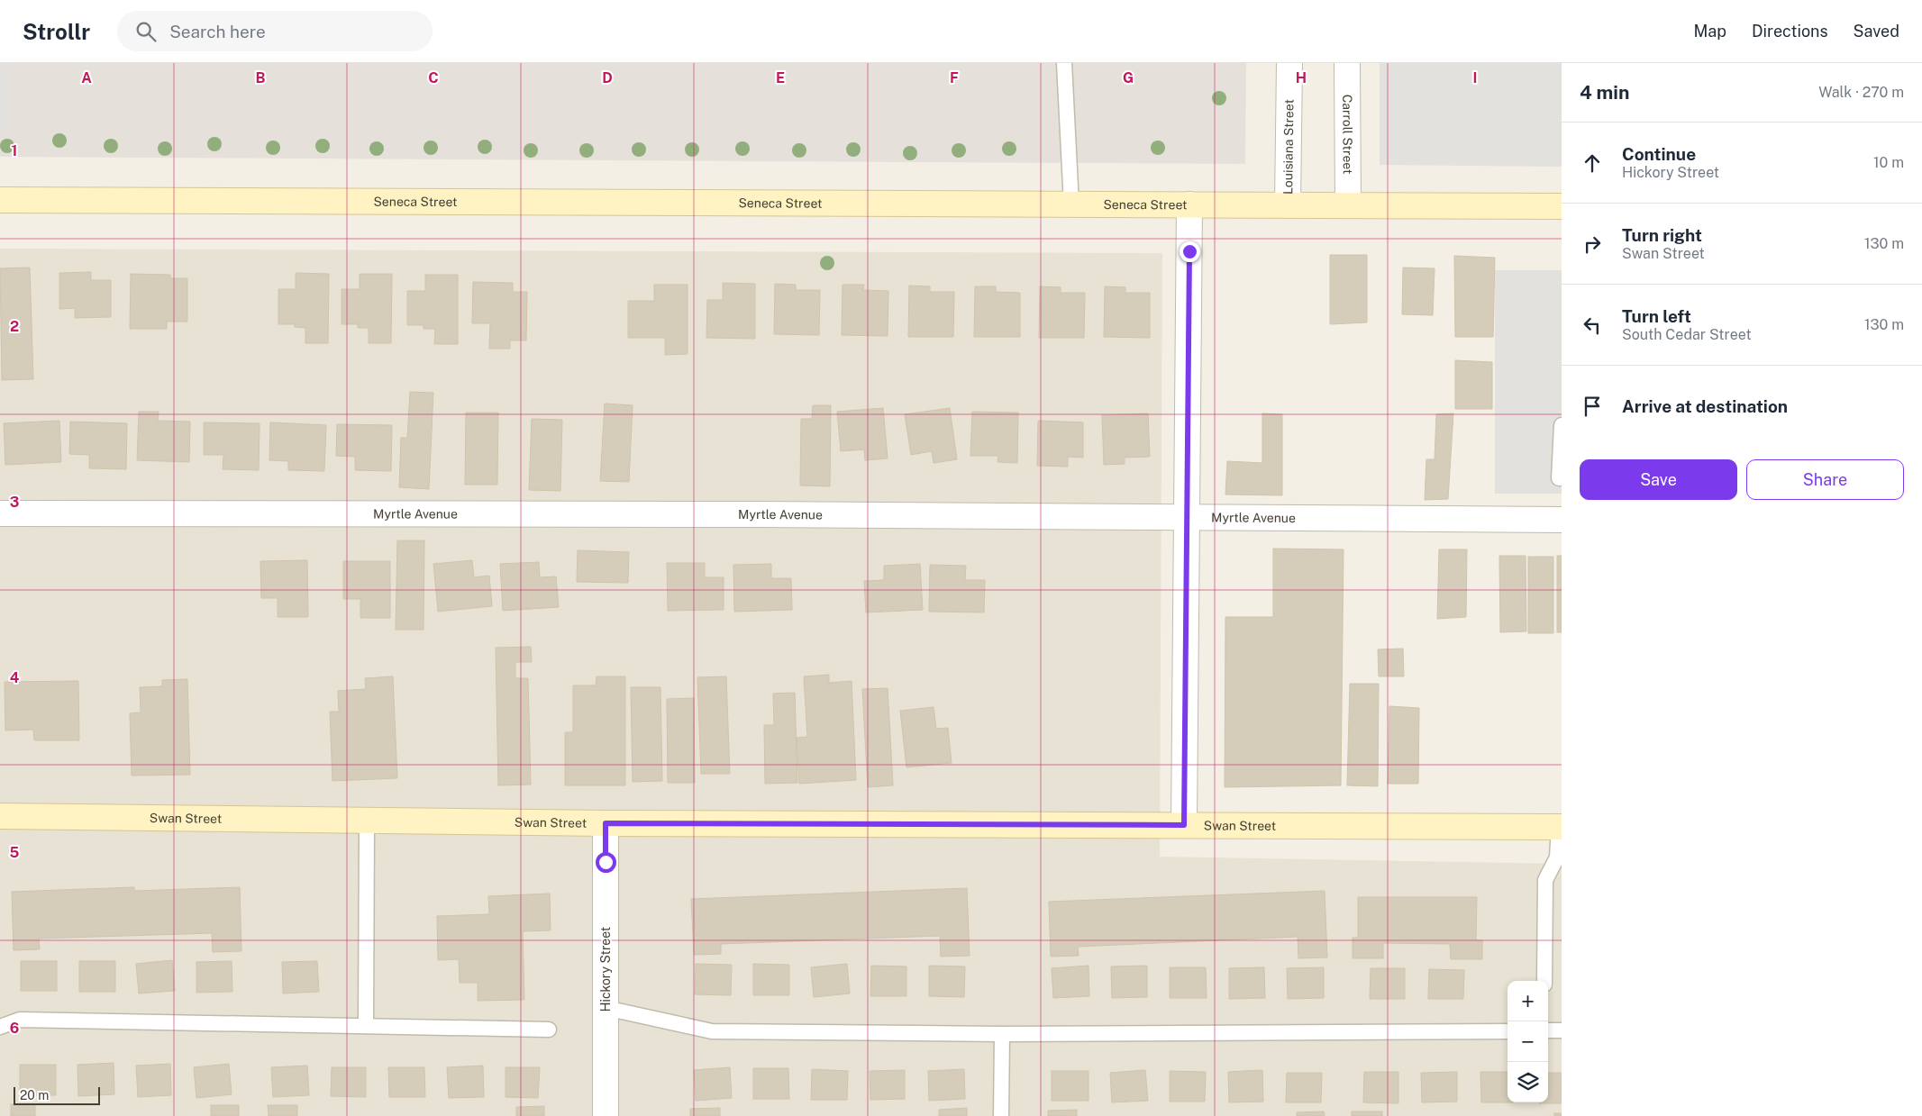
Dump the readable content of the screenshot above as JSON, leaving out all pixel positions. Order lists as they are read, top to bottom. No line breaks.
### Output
{"streets":{"main road":["Seneca Street","Swan Street"],"street":["Carroll Street","Louisiana Street","Myrtle Avenue","Hickory Street"]},"crossings":[["Carroll Street","Seneca Street"],["Louisiana Street","Seneca Street"],["Swan Street","Hickory Street"]],"scale_bar":"20 m","page":{"header":"Strollr","search":"Search here","nav":["Map","Directions","Saved"],"heading":["4 min","Walk · 270 m"],"list":[["Continue","Hickory Street","10 m"],["Turn right","Swan Street","130 m"],["Turn left","South Cedar Street","130 m"],"Arrive at destination"],"buttons":["Save","Share"],"map_buttons":["+","−"],"scale":"20 m"},"grid":{"columns":["A","B","C","D","E","F","G","H","I"],"rows":["1","2","3","4","5","6"]}}
